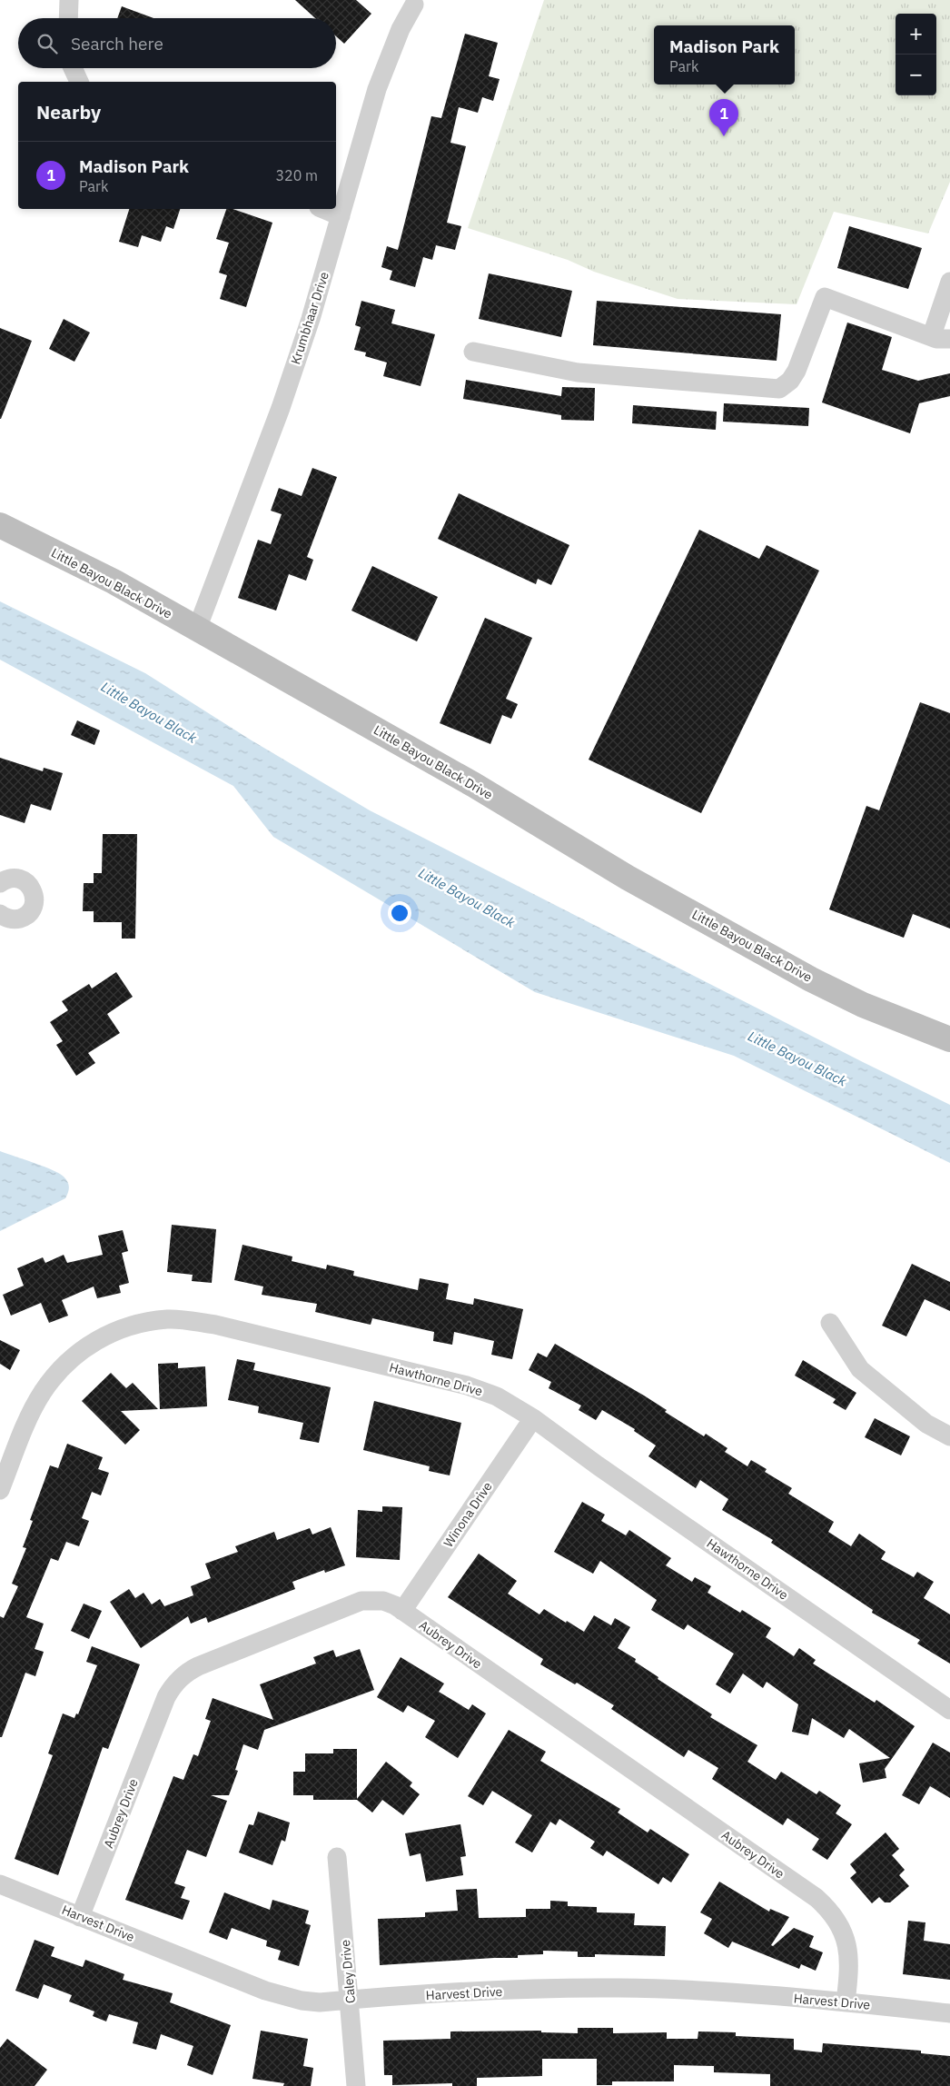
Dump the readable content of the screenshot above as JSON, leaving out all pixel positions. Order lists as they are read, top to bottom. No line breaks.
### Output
{"streets":{"main road":["Little Bayou Black Drive"],"street":["Krumbhaar Drive","Hawthorne Drive","Winona Drive","Aubrey Drive","Harvest Drive","Caley Drive"]},"crossings":[["Krumbhaar Drive","Little Bayou Black Drive"],["Hawthorne Drive","Winona Drive"],["Winona Drive","Aubrey Drive"],["Aubrey Drive","Harvest Drive"],["Harvest Drive","Caley Drive"]],"water":["Little Bayou Black"],"page":{"map_buttons":["+","−"],"search":"Search here","popup":["Madison Park","Park"],"heading":"Nearby","pins":"1","list":[{"mark":"1","name":"Madison Park","note":"Park","value":"320 m"}]}}
